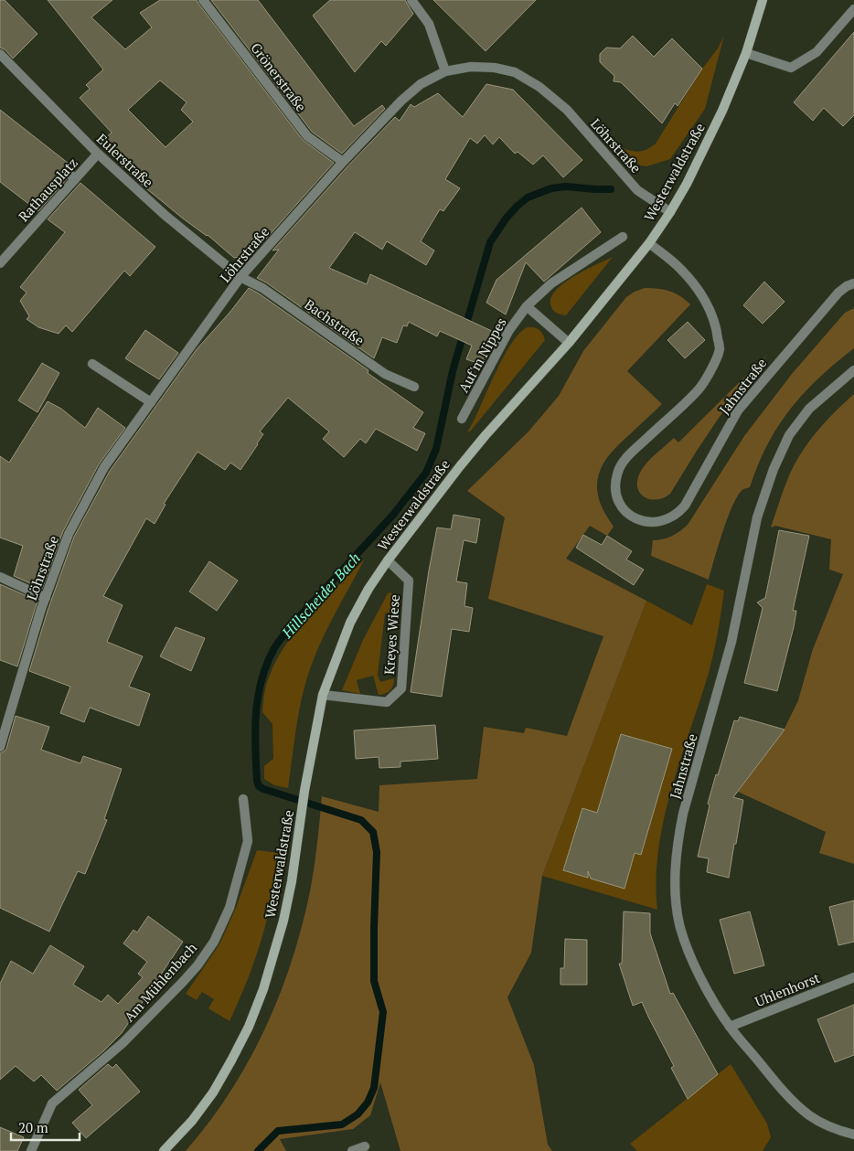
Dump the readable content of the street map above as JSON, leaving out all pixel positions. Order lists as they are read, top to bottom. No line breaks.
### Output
{"streets":{"main road":["Westerwaldstraße"],"street":["Grönerstraße","Löhrstraße","Eulerstraße","Rathausplatz","Bachstraße","Auf'm Nippes","Jahnstraße","Kreyes Wiese","Am Mühlenbach","Uhlenhorst"]},"crossings":[["Grönerstraße","Löhrstraße"],["Löhrstraße","Eulerstraße"],["Löhrstraße","Westerwaldstraße"],["Löhrstraße","Bachstraße"],["Eulerstraße","Rathausplatz"],["Eulerstraße","Bachstraße"],["Westerwaldstraße","Jahnstraße"],["Westerwaldstraße","Kreyes Wiese"],["Jahnstraße","Uhlenhorst"]],"water":["Hillscheider Bach"],"scale_bar":"20 m"}
